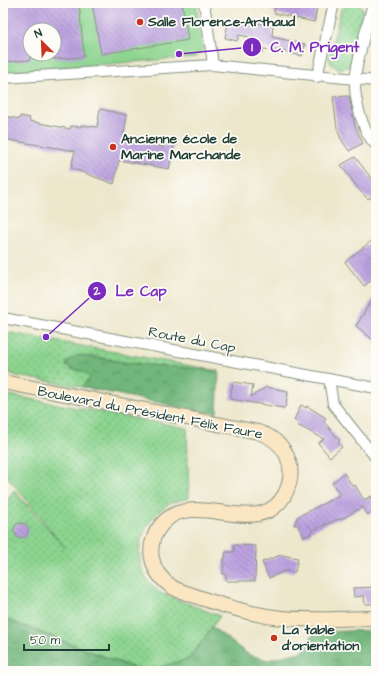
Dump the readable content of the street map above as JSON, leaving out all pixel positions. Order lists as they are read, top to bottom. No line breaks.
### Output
{"streets":{"street":["Route du Cap","Boulevard du Président Félix Faure"]},"places":["Salle Florence-Arthaud","C. M. Prigent","Ancienne école de Marine Marchande","Le Cap","La table d'orientation"],"scale_bar":"50 m","north":"top left"}
